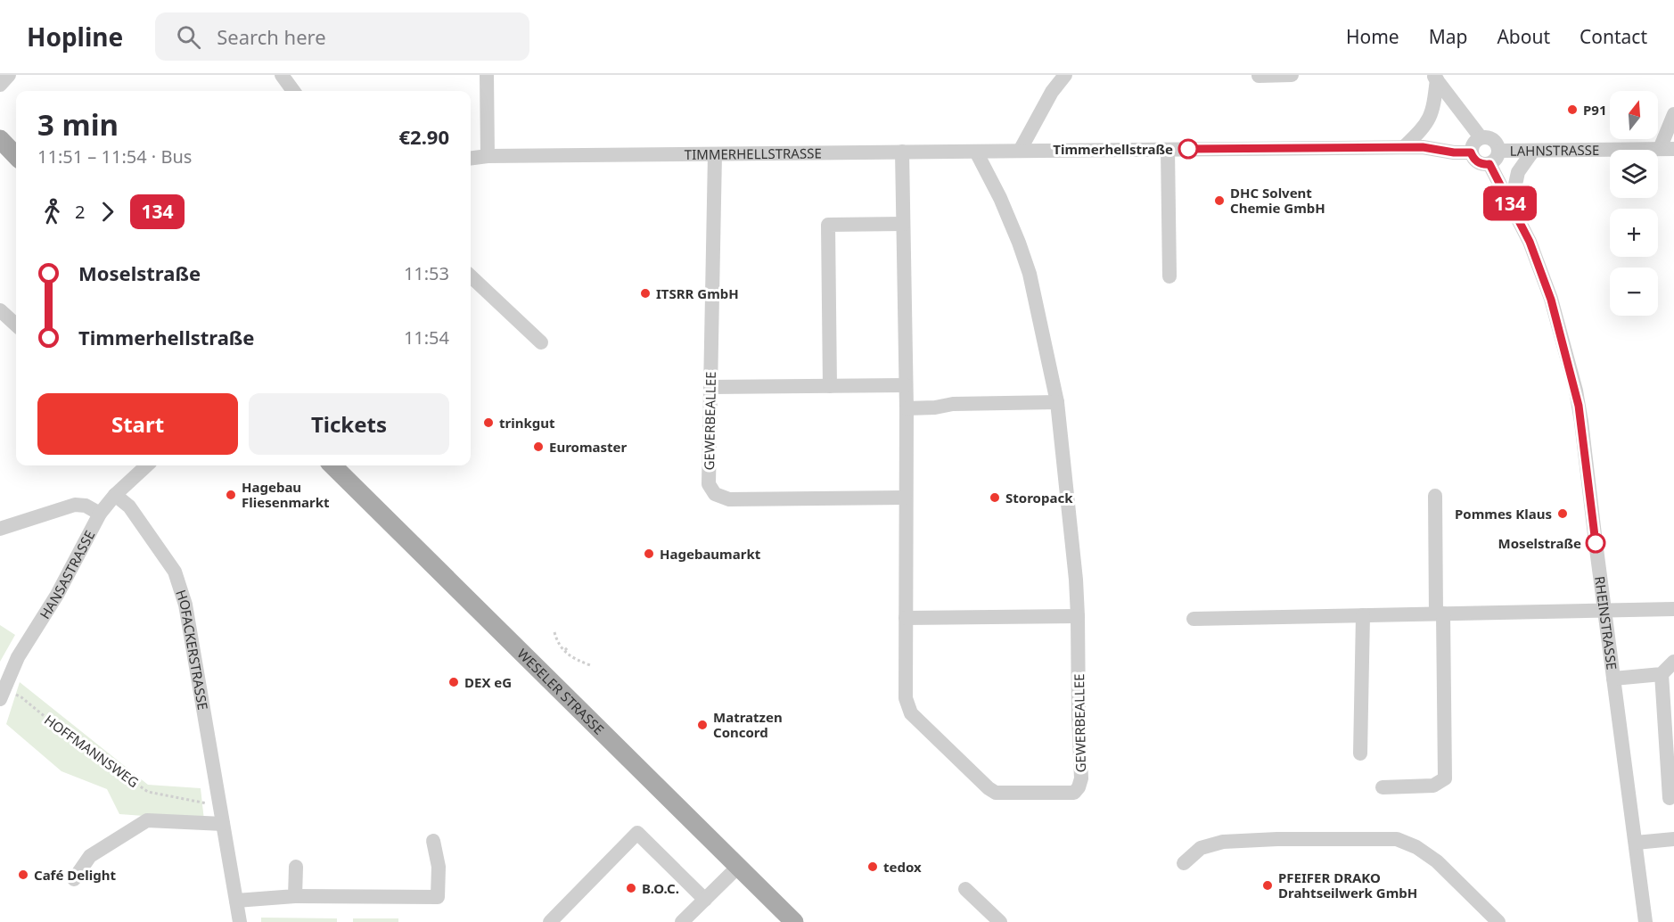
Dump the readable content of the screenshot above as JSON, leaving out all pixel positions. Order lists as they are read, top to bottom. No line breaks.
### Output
{"streets":{"main road":["WESELER STRASSE"],"street":["LAHNSTRASSE","TIMMERHELLSTRASSE","GEWERBEALLEE","HANSASTRASSE","RHEINSTRASSE","HOFACKERSTRASSE"],"path":["HOFFMANNSWEG"]},"crossings":[["LAHNSTRASSE","TIMMERHELLSTRASSE"],["LAHNSTRASSE","RHEINSTRASSE"],["TIMMERHELLSTRASSE","GEWERBEALLEE"],["TIMMERHELLSTRASSE","RHEINSTRASSE"],["HANSASTRASSE","HOFACKERSTRASSE"],["HANSASTRASSE","HOFFMANNSWEG"],["HOFACKERSTRASSE","HOFFMANNSWEG"]],"places":["P91","Timmerhellstraße","DHC Solvent Chemie GmbH","ITSRR GmbH","trinkgut","Euromaster","Hagebau Fliesenmarkt","Storopack","Pommes Klaus","Moselstraße","Hagebaumarkt","DEX eG","Matratzen Concord","tedox","Café Delight","PFEIFER DRAKO Drahtseilwerk GmbH","B.O.C."],"lines":["bus line 134"],"north":"top","page":{"header":"Hopline","search":"Search here","nav":["Home","Map","About","Contact"],"on_map":"134","map_buttons":["+","−"],"heading":["3 min","11:51 – 11:54 · Bus","€2.90"],"legs":["2","134"],"list":[{"name":"Moselstraße","value":"11:53"},{"name":"Timmerhellstraße","value":"11:54"}],"buttons":["Start","Tickets"]}}
